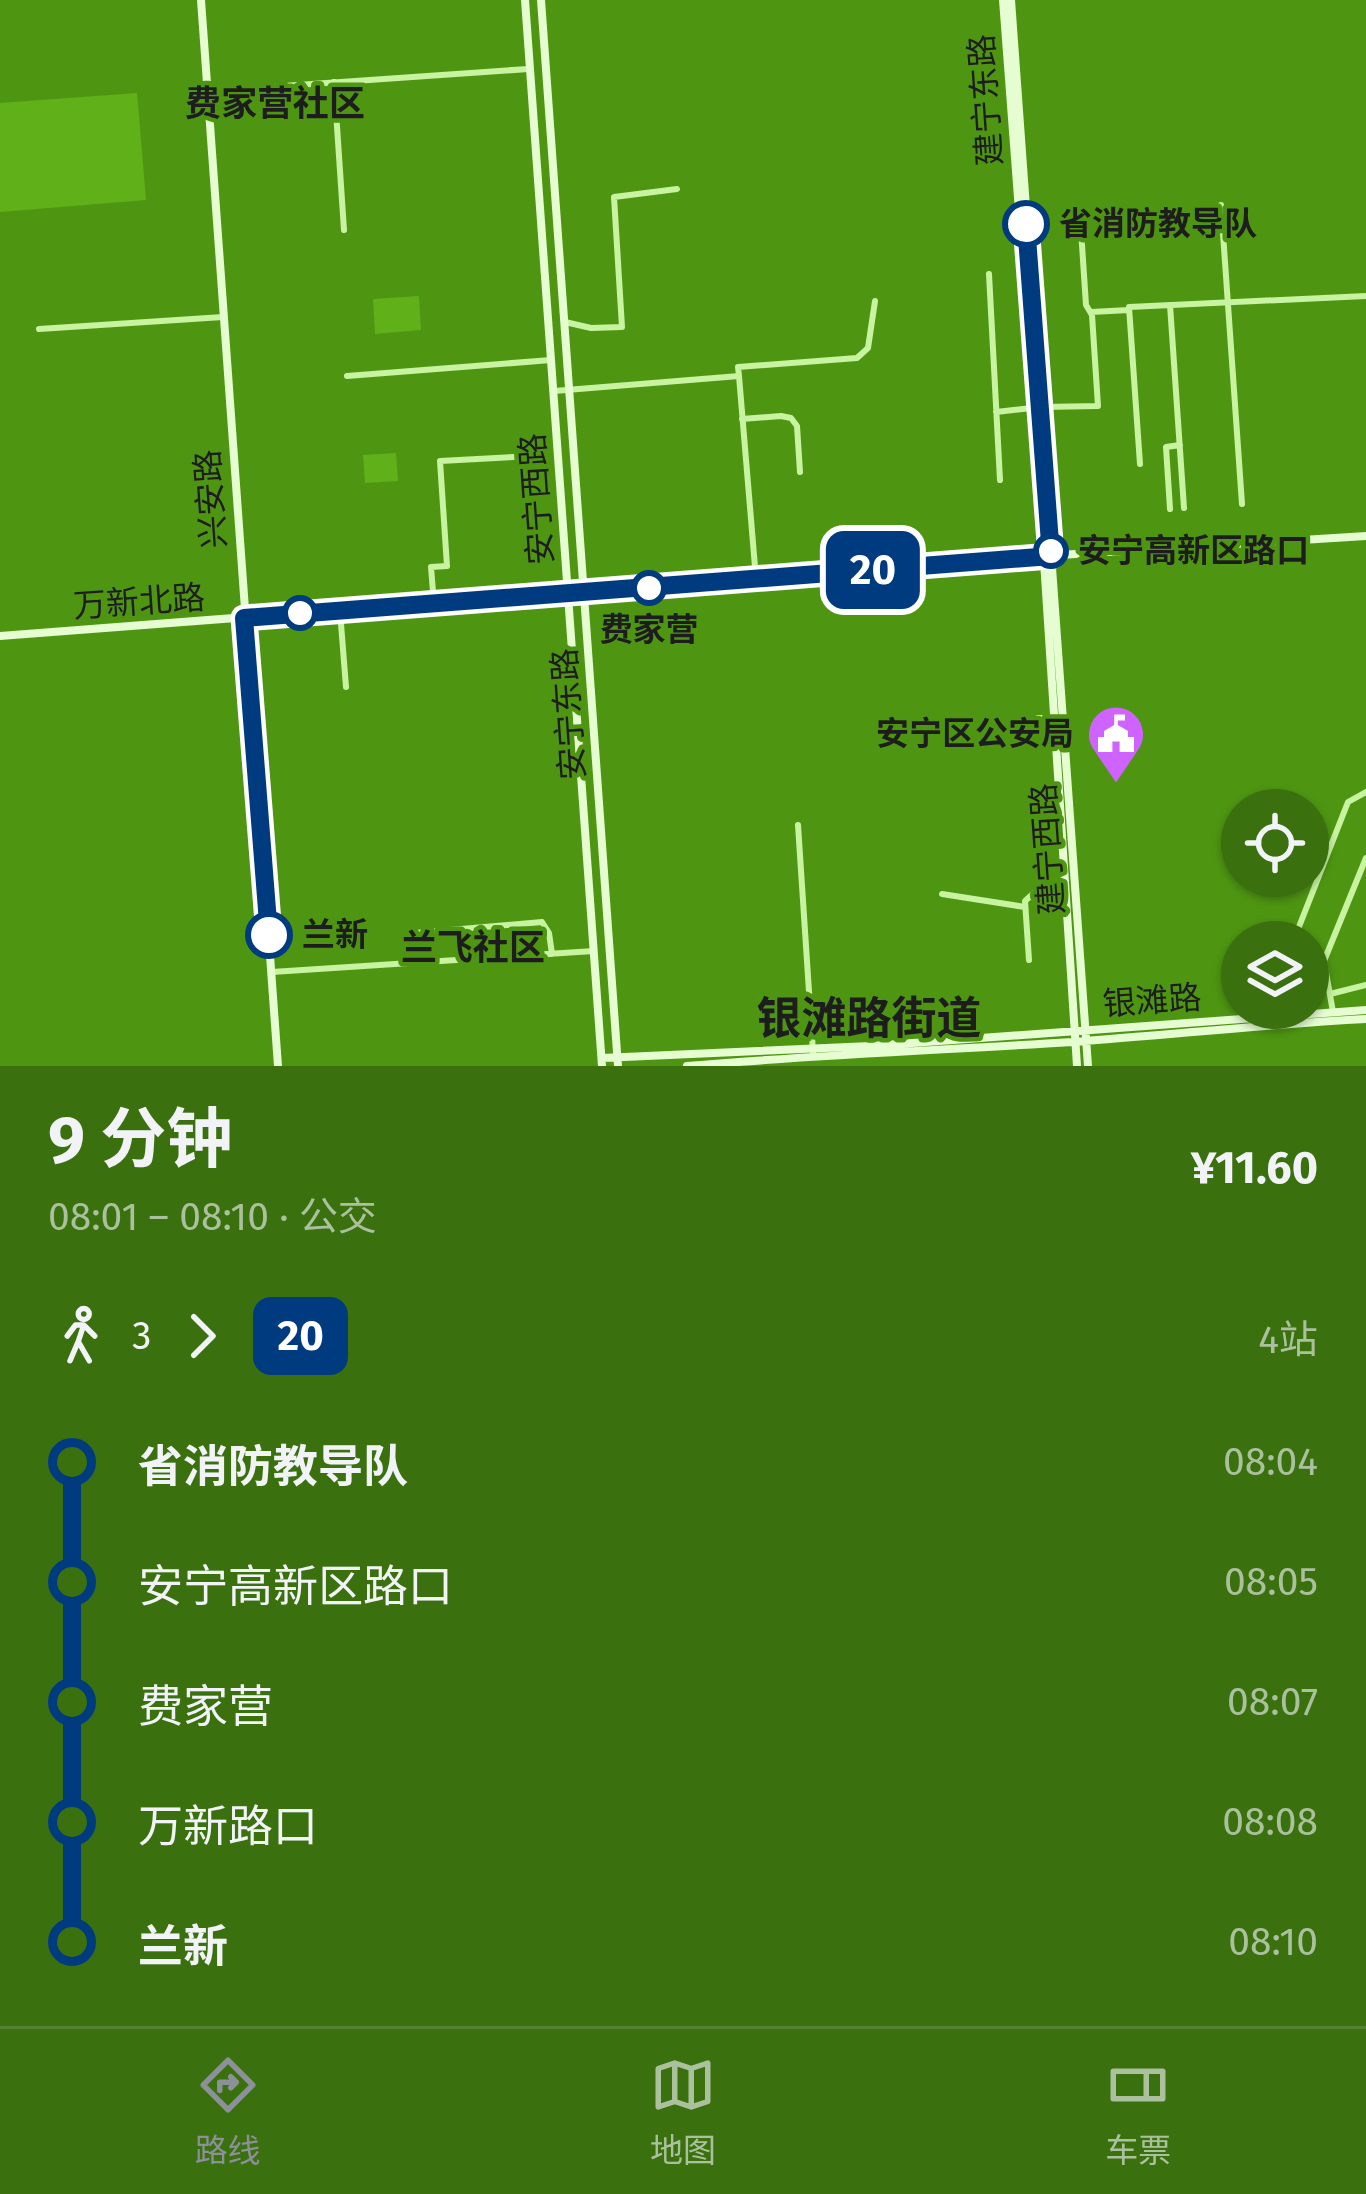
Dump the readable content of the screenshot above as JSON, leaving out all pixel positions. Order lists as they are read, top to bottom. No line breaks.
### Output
{"streets":{"main road":["建宁东路","兴安路","安宁西路","万新北路","安宁东路","建宁西路","银滩路"]},"crossings":[["建宁东路","万新北路"],["建宁东路","建宁西路"],["兴安路","万新北路"],["安宁西路","万新北路"],["万新北路","安宁东路"],["万新北路","建宁西路"],["建宁西路","银滩路"]],"districts":["费家营社区","兰飞社区","银滩路街道"],"places":{"other":["省消防教导队","安宁高新区路口","费家营","兰新"],"public building":["安宁区公安局"]},"lines":["bus line 20"],"page":{"on_map":"20","heading":["9 分钟","08:01 – 08:10 · 公交","¥11.60"],"legs":["3","20","4站"],"list":[{"name":"省消防教导队","value":"08:04"},{"name":"安宁高新区路口","value":"08:05"},{"name":"费家营","value":"08:07"},{"name":"万新路口","value":"08:08"},{"name":"兰新","value":"08:10"}],"tabs":["路线","地图","车票"]}}
